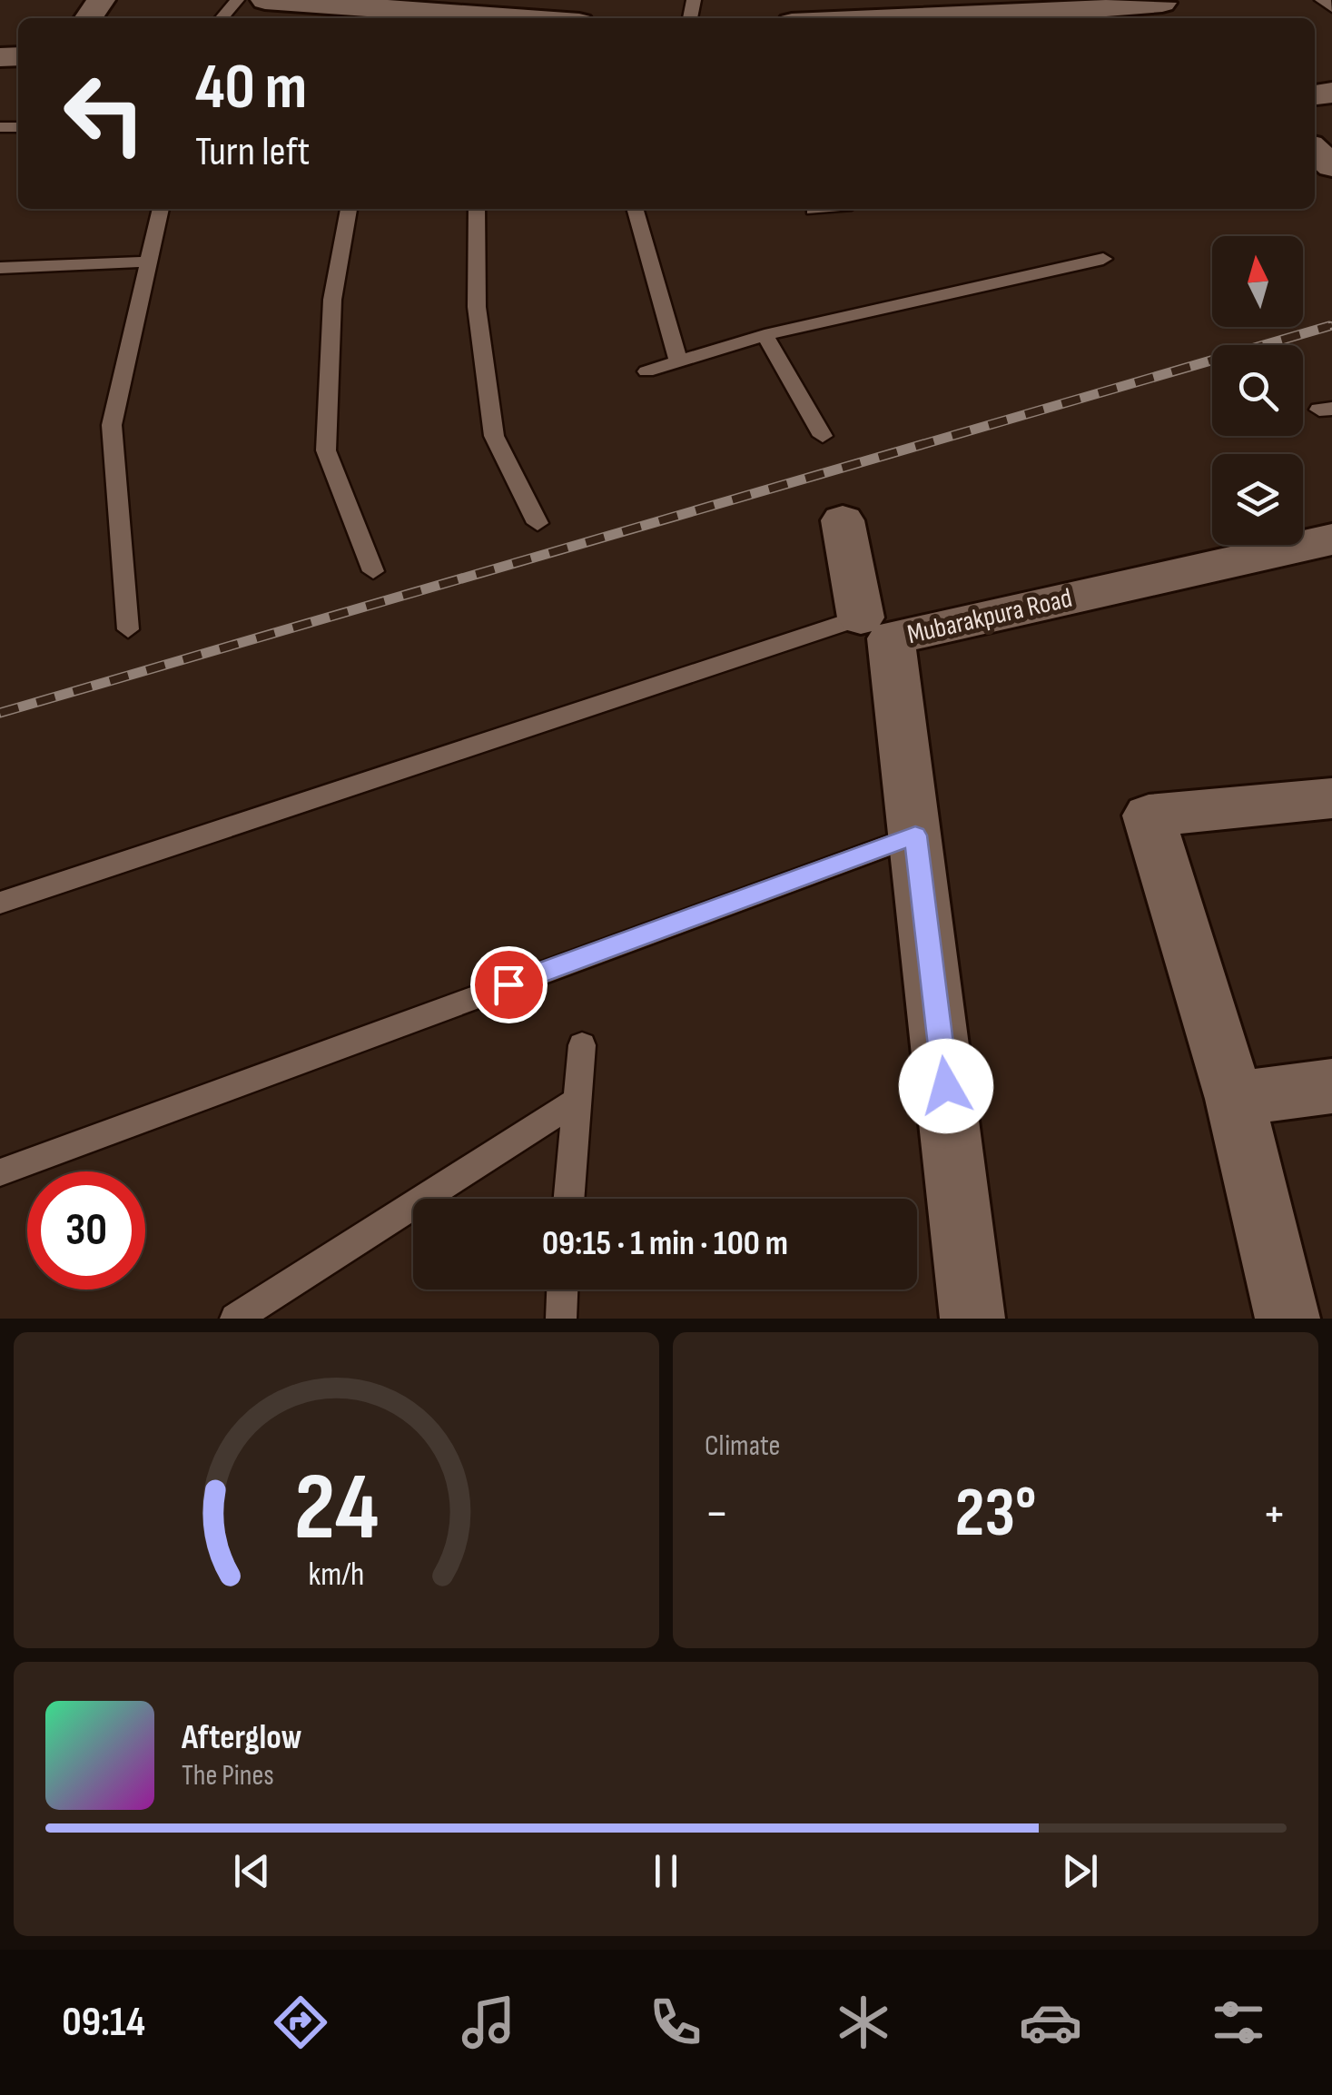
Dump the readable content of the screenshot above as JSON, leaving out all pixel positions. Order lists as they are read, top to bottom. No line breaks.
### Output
{"streets":{"street":["Mubarakpura Road"]},"north":"top","page":{"turn":["40 m","Turn left"],"limit":"30","trip":"09:15 · 1 min · 100 m","tile":"Climate","heat":["−","23°","+"],"song":["Afterglow","The Pines"],"tabs":"09:14","gauge":["24","km/h"]}}
